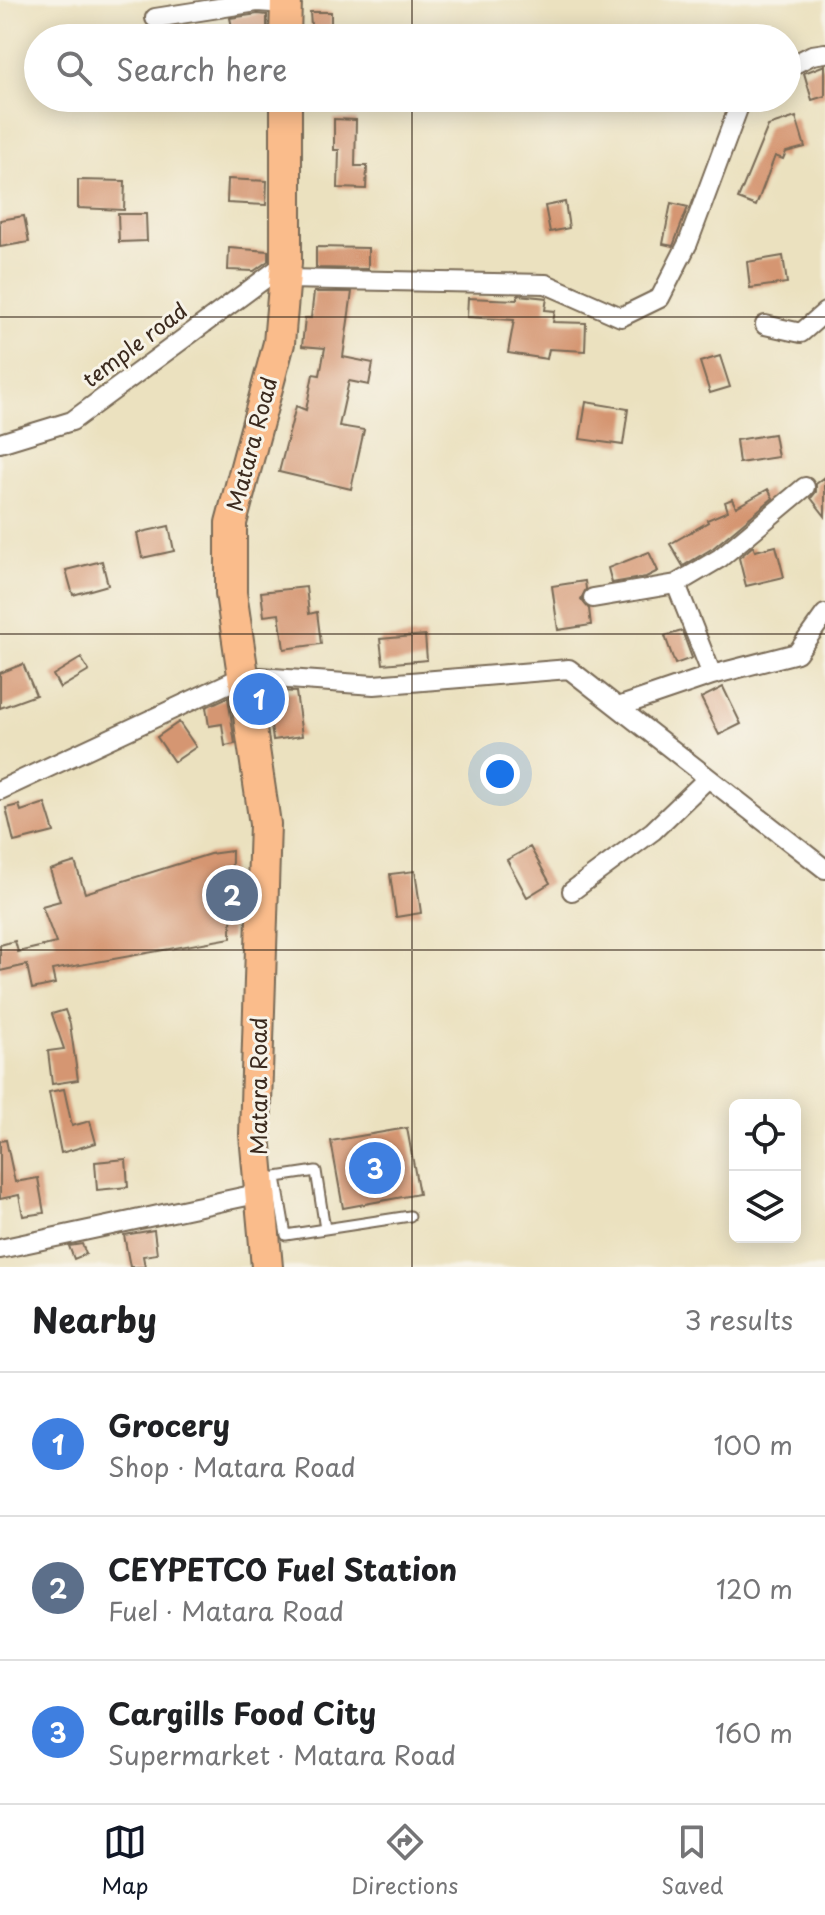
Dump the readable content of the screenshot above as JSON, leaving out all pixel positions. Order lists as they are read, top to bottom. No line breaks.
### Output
{"streets":{"highway":["Matara Road"],"street":["temple road"]},"crossings":[["temple road","Matara Road"]],"page":{"search":"Search here","pins":["1","2","3"],"heading":["Nearby","3 results"],"list":[{"mark":"1","name":"Grocery","note":"Shop · Matara Road","value":"100 m"},{"mark":"2","name":"CEYPETCO Fuel Station","note":"Fuel · Matara Road","value":"120 m"},{"mark":"3","name":"Cargills Food City","note":"Supermarket · Matara Road","value":"160 m"}],"nav":["Map","Directions","Saved"]}}
